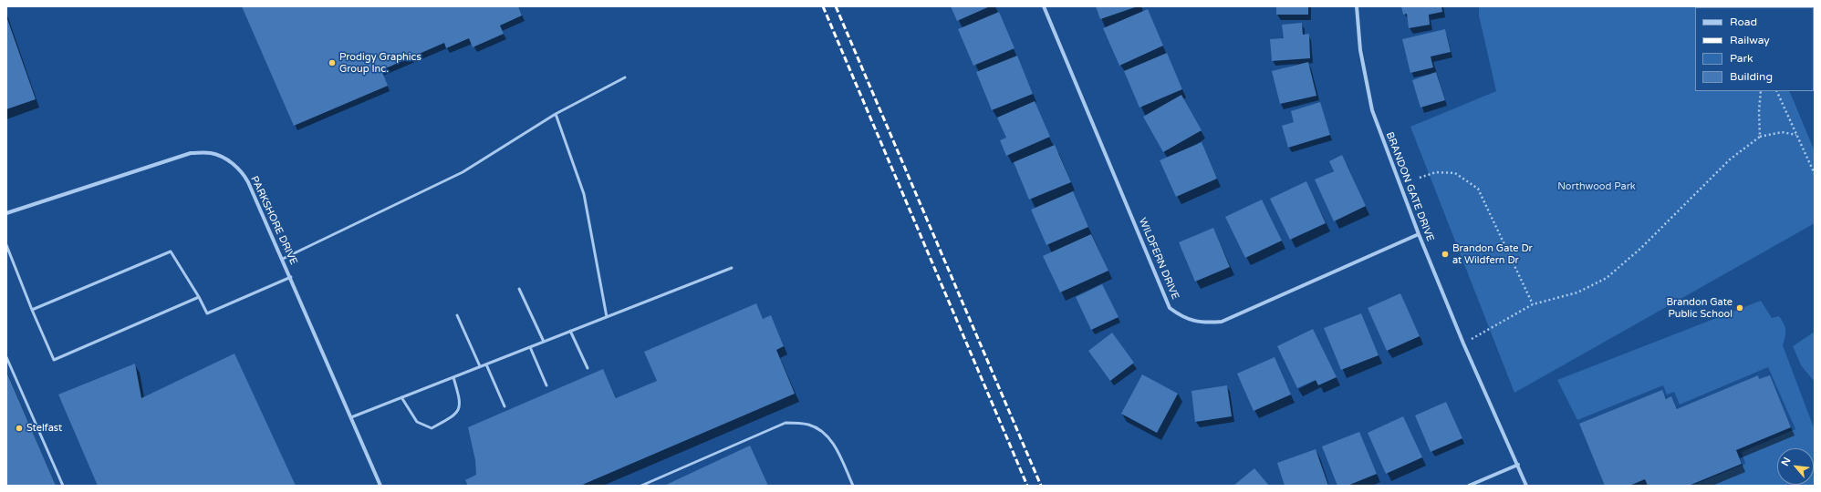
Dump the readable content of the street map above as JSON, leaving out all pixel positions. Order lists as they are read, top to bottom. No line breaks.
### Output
{"streets":{"street":["BRANDON GATE DRIVE","PARKSHORE DRIVE","WILDFERN DRIVE"]},"crossings":[["BRANDON GATE DRIVE","WILDFERN DRIVE"]],"parks":["Northwood Park"],"places":["Prodigy Graphics Group Inc.","Brandon Gate Dr at Wildfern Dr","Brandon Gate Public School","Stelfast"],"legend":["Road","Railway","Park","Building"],"north":"top left"}
